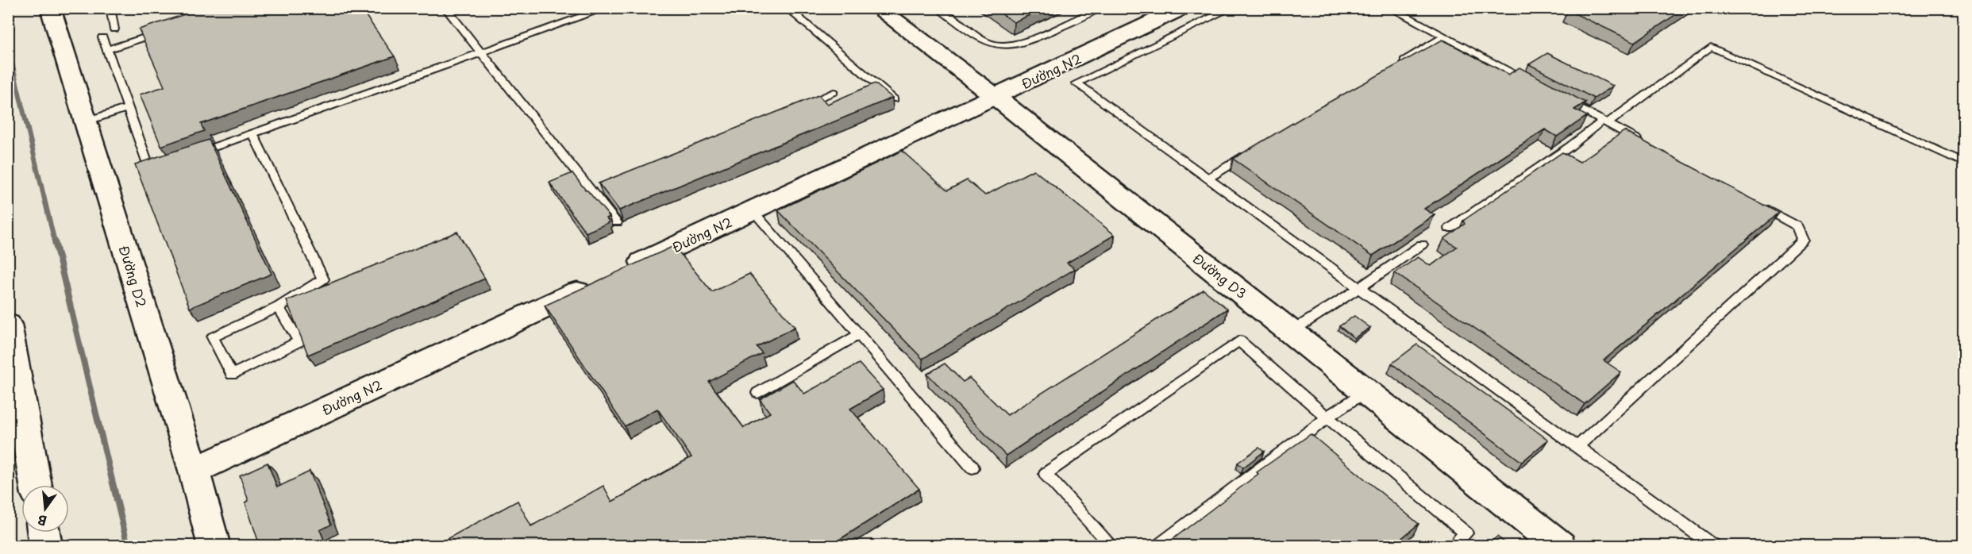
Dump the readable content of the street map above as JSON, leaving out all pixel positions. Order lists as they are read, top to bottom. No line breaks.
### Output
{"streets":{"street":["Đường N2","Đường D3","Đường D2"]},"crossings":[["Đường N2","Đường D3"],["Đường N2","Đường D2"]],"north":"bottom"}
